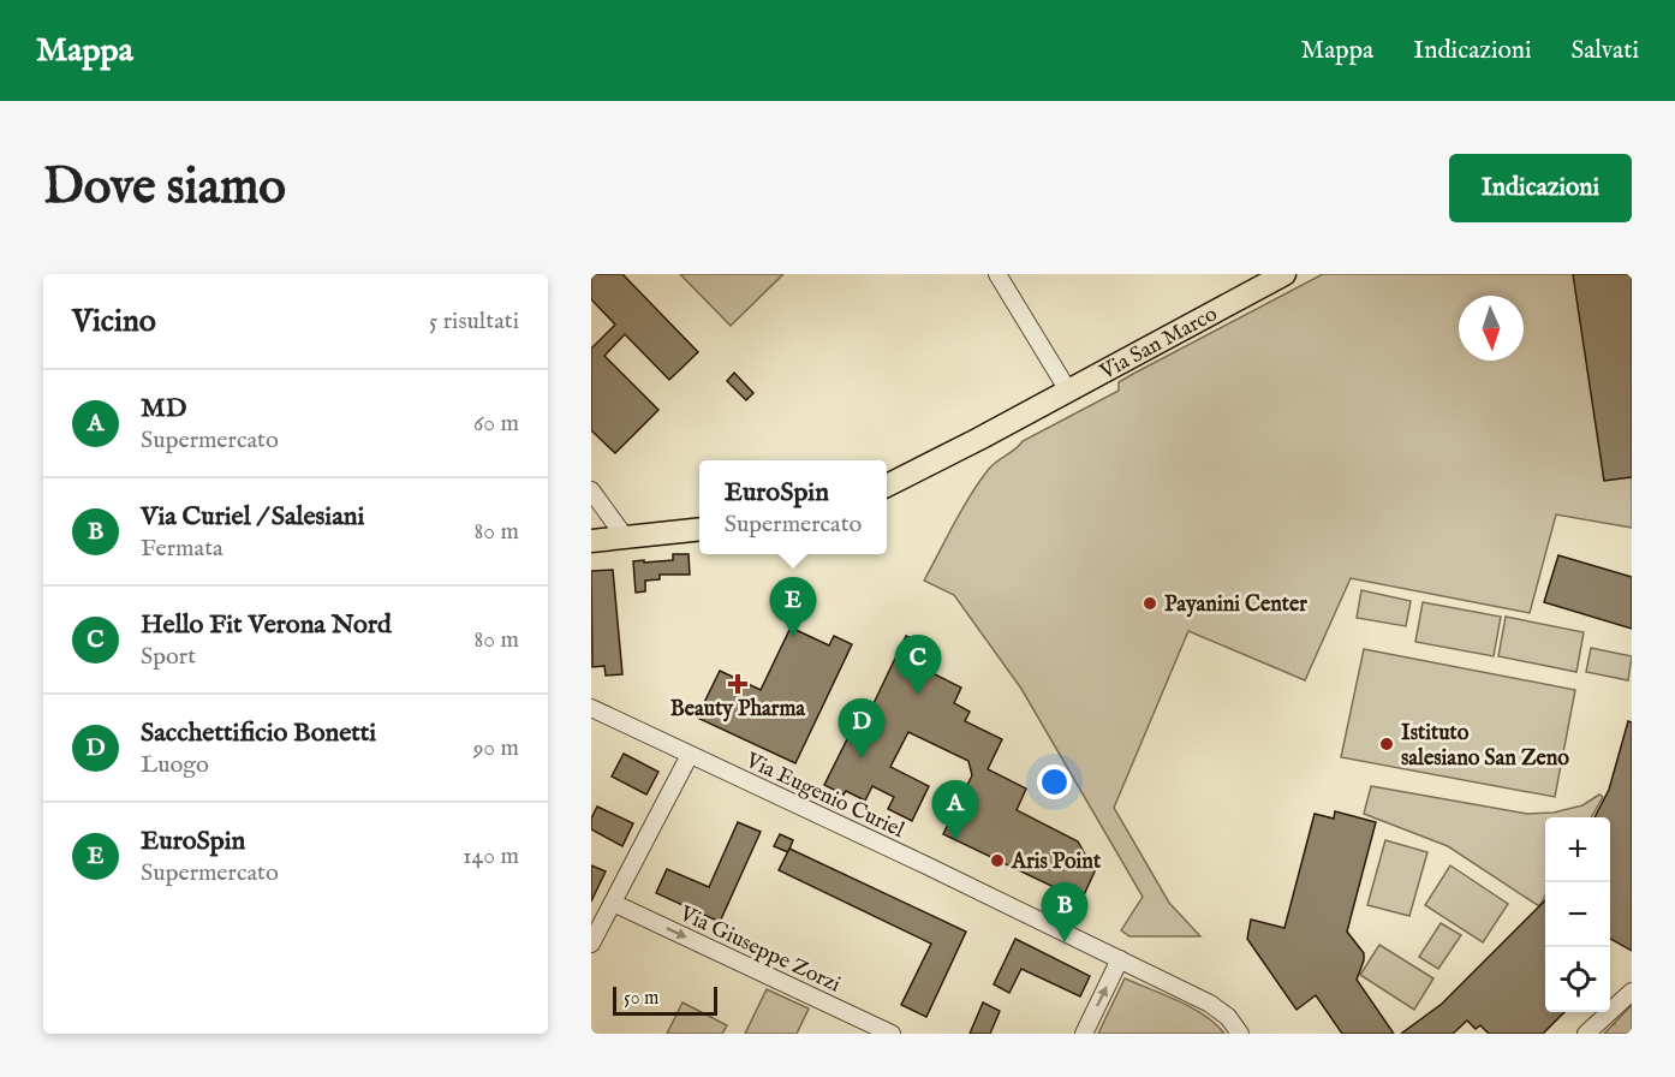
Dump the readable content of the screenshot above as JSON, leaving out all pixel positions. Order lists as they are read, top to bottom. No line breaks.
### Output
{"streets":{"main road":["Via San Marco"],"street":["Via Eugenio Curiel","Via Giuseppe Zorzi"]},"one_way":["Via Giuseppe Zorzi"],"places":{"other":["Payanini Center","Istituto salesiano San Zeno","Aris Point"],"health":["Beauty Pharma"]},"scale_bar":"50 m","north":"bottom","page":{"header":"Mappa","nav":["Mappa","Indicazioni","Salvati"],"buttons":"Indicazioni","title":"Dove siamo","heading":["Vicino","5 risultati"],"list":[{"mark":"A","name":"MD","note":"Supermercato","value":"60 m"},{"mark":"B","name":"Via Curiel / Salesiani","note":"Fermata","value":"80 m"},{"mark":"C","name":"Hello Fit Verona Nord","note":"Sport","value":"80 m"},{"mark":"D","name":"Sacchettificio Bonetti","note":"Luogo","value":"90 m"},{"mark":"E","name":"EuroSpin","note":"Supermercato","value":"140 m"}],"popup":["EuroSpin","Supermercato"],"pins":["E","C","D","A","B"],"map_buttons":["+","−"],"scale":"50 m"}}
